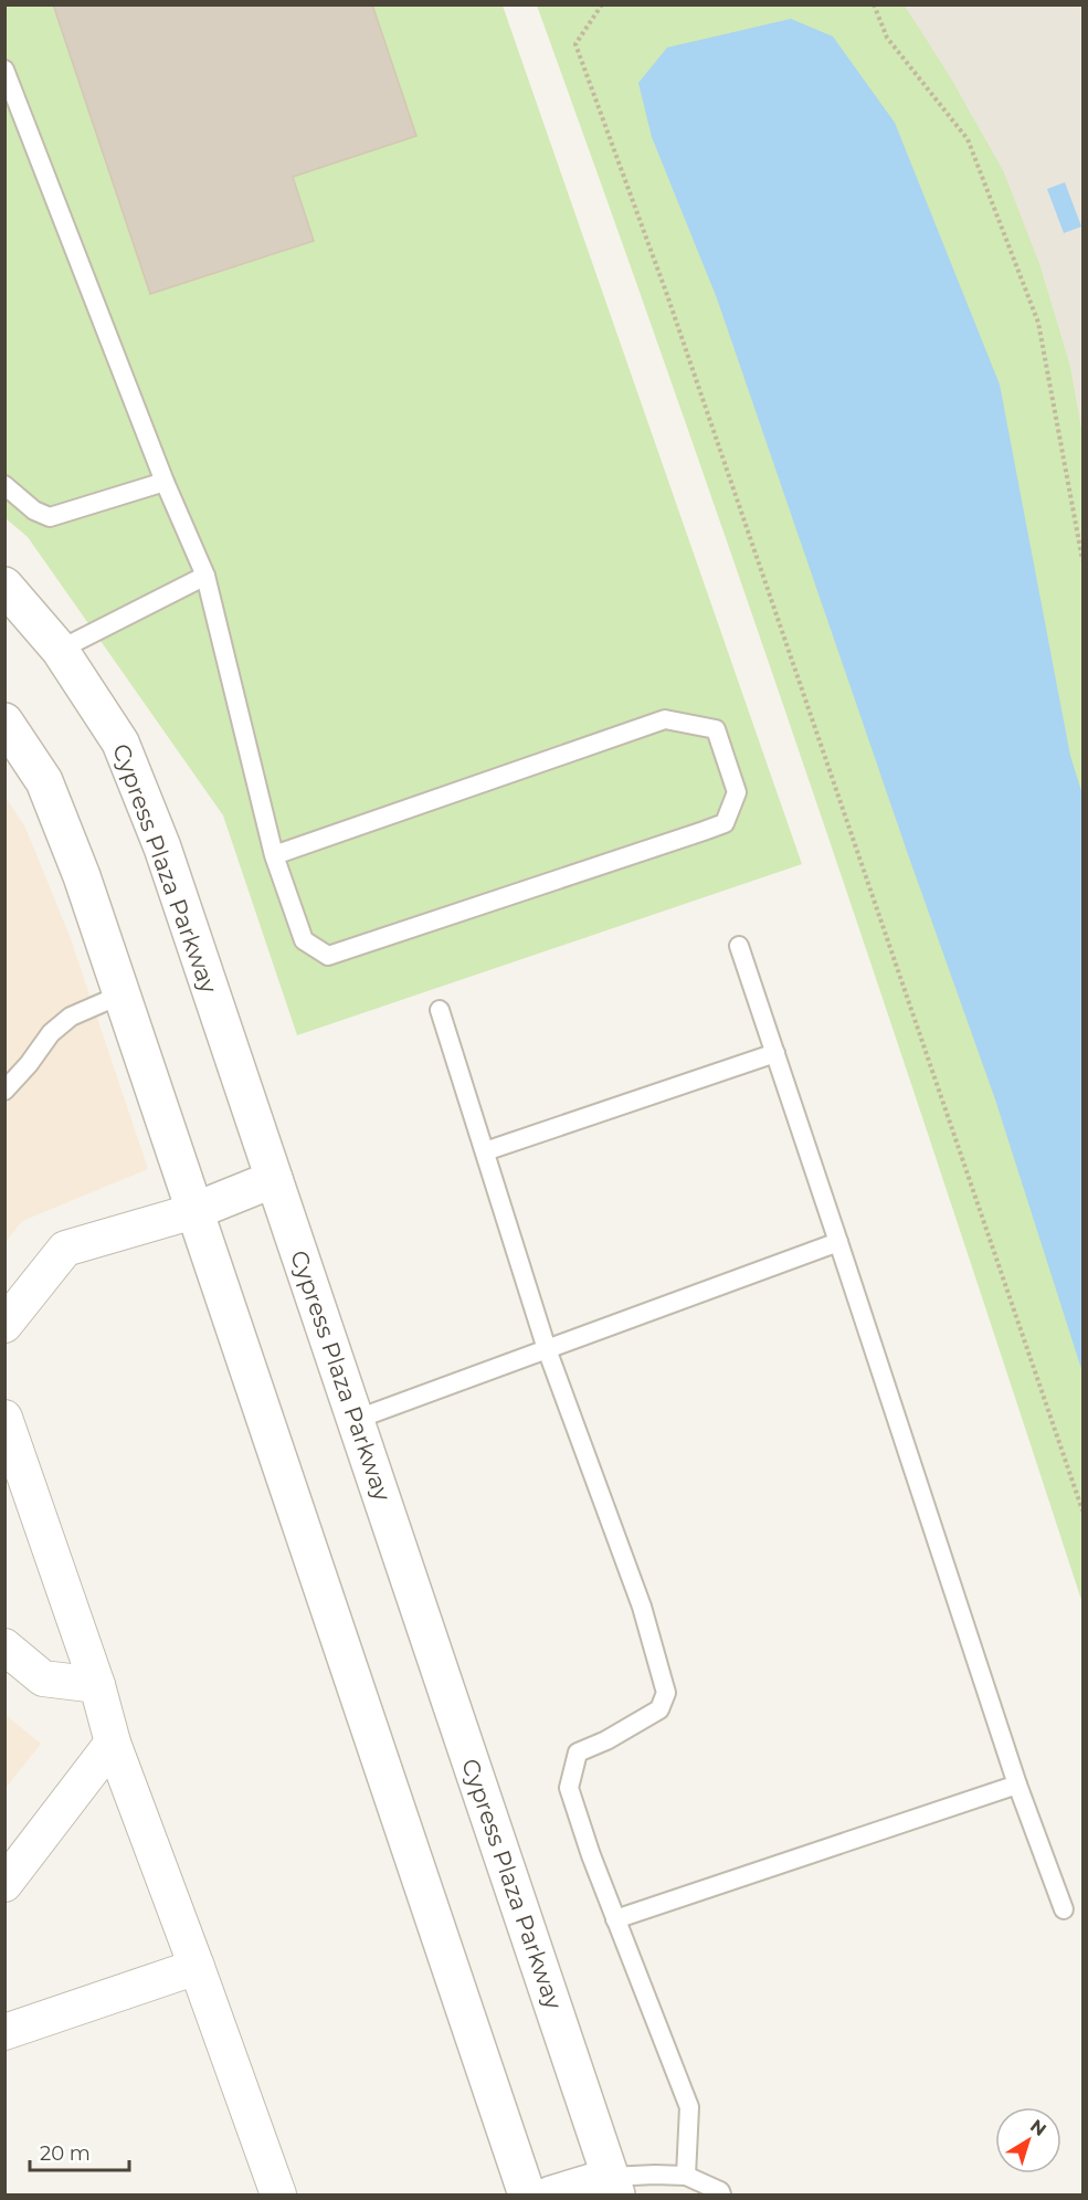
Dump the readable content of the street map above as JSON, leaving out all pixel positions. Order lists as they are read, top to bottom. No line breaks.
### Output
{"streets":{"street":["Cypress Plaza Parkway"]},"scale_bar":"20 m","north":"top right"}
